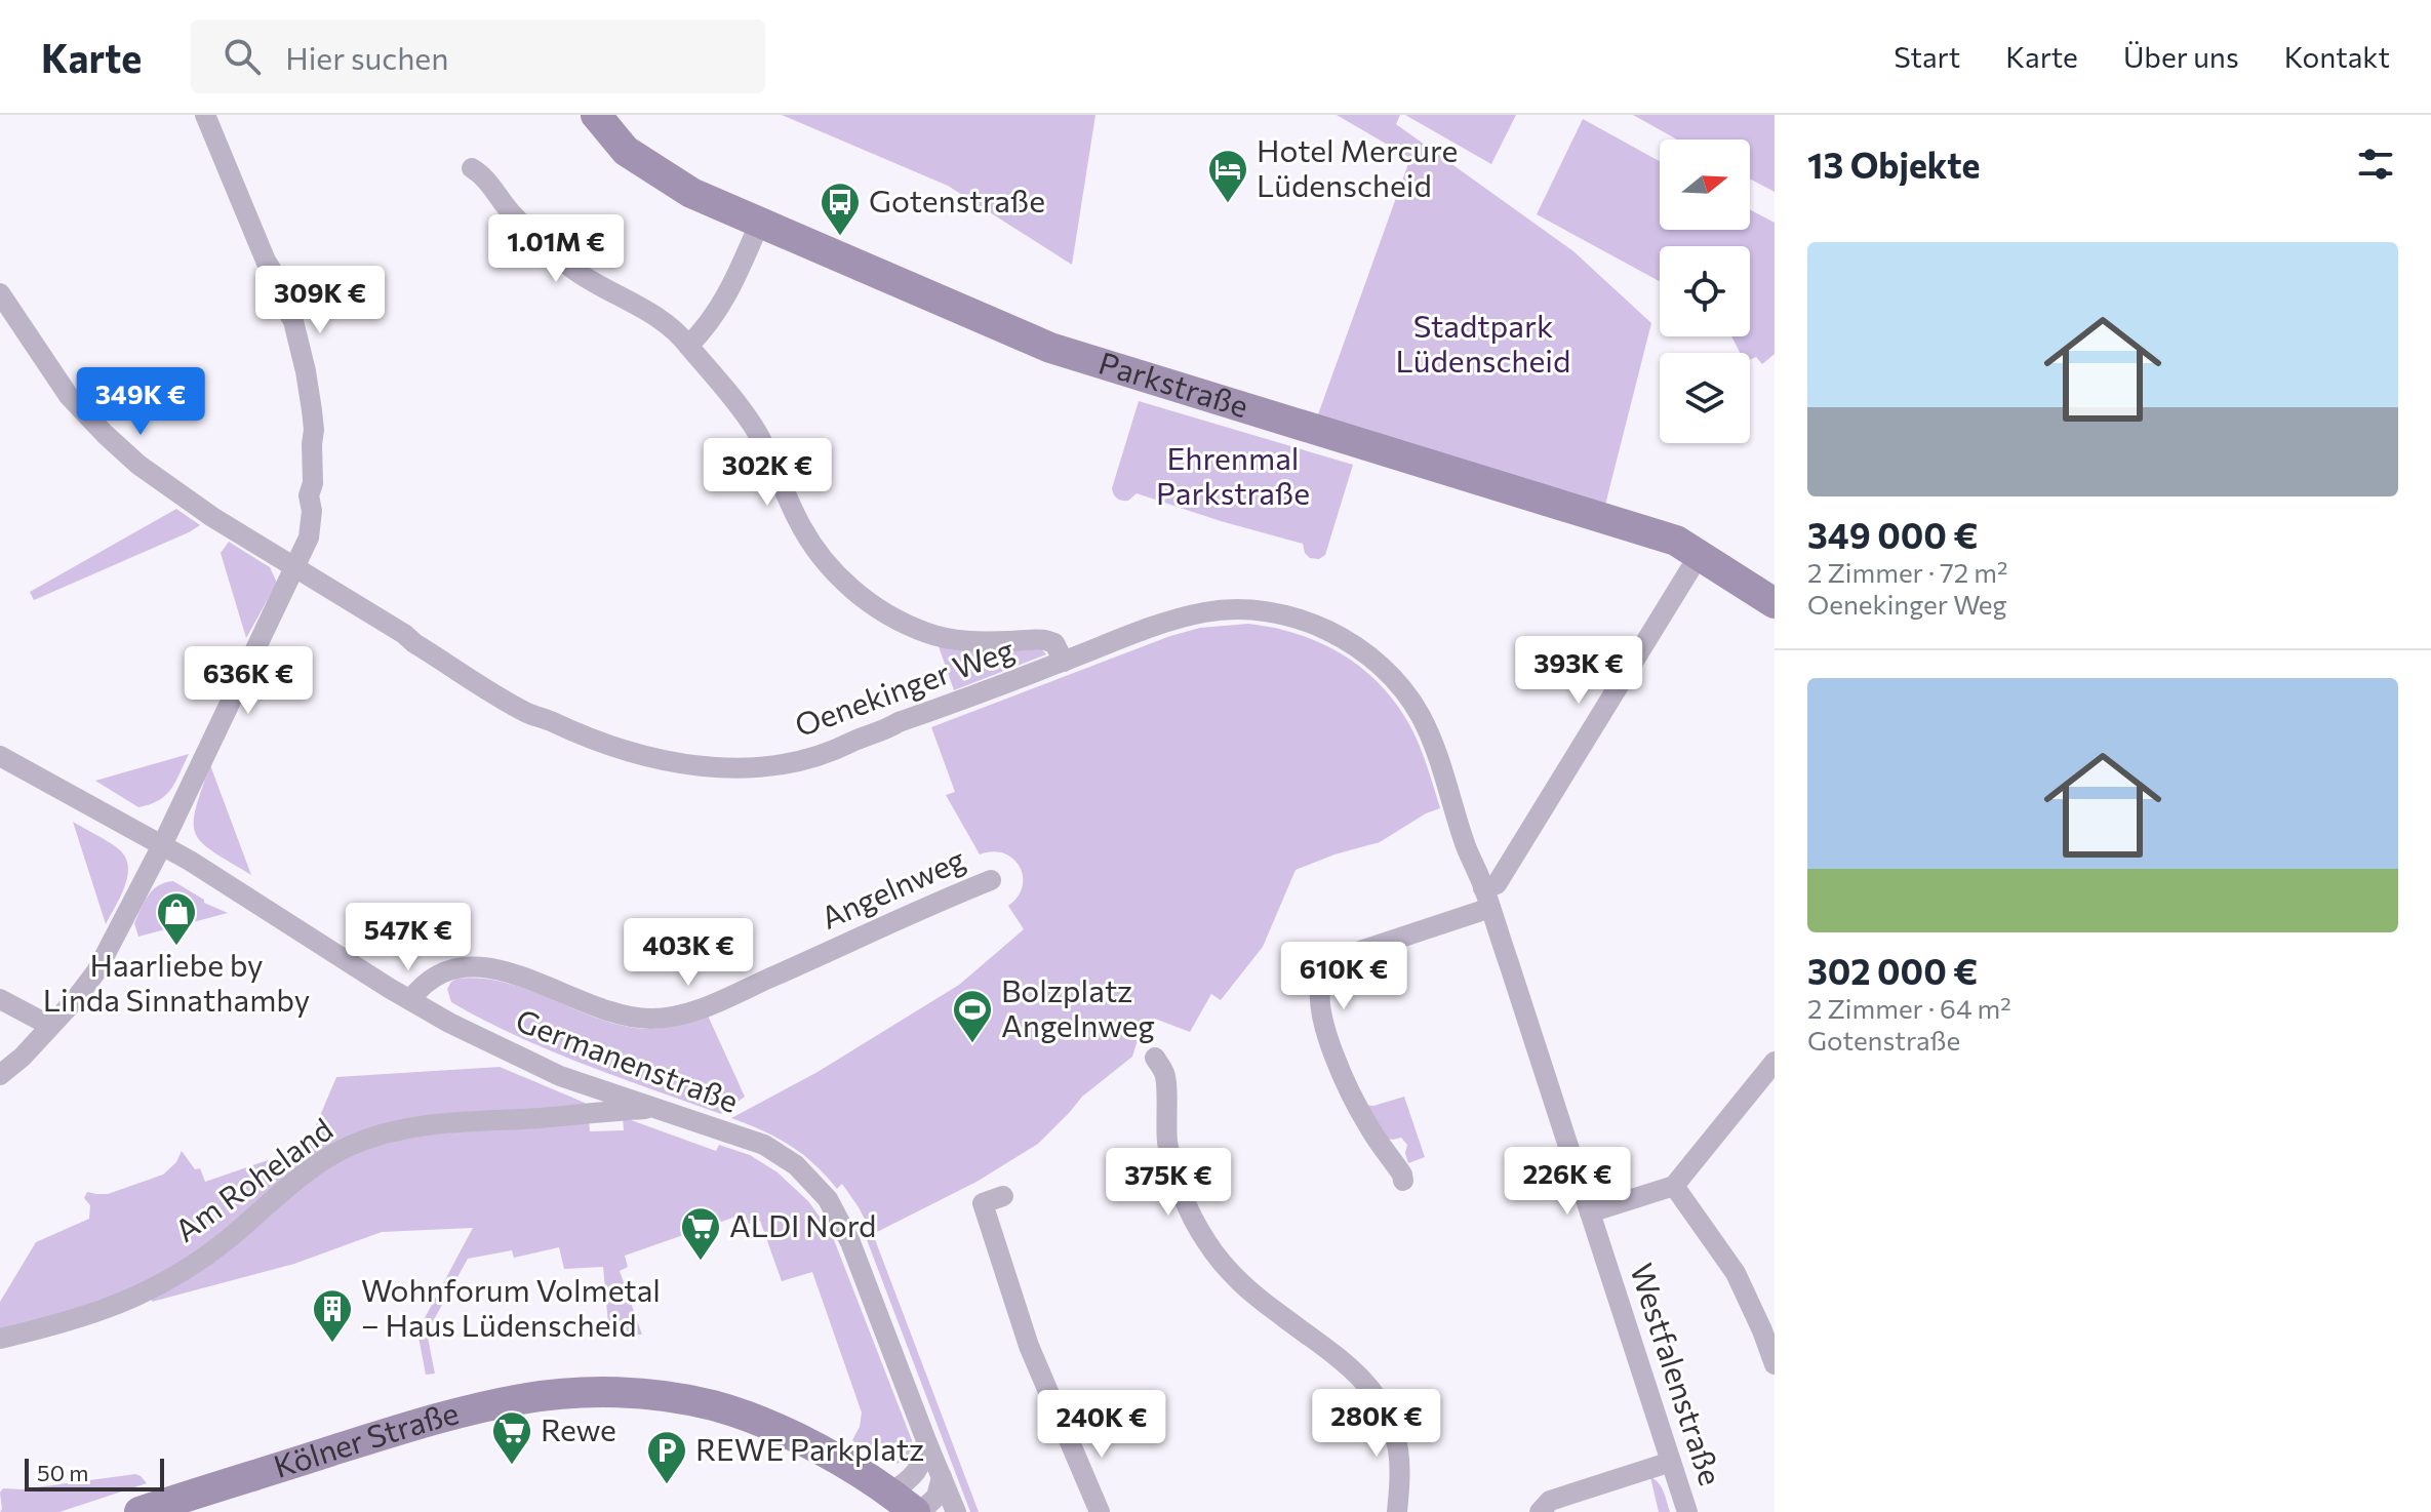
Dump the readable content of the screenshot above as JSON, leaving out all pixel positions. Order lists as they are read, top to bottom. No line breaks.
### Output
{"streets":{"street":["Parkstraße","Oenekinger Weg","Angelnweg","Germanenstraße","Am Roheland","Westfalenstraße","Kölner Straße"]},"crossings":[["Oenekinger Weg","Westfalenstraße"],["Angelnweg","Germanenstraße"],["Germanenstraße","Am Roheland"]],"parks":["Stadtpark Lüdenscheid","Ehrenmal Parkstraße"],"places":{"hotel":["Hotel Mercure Lüdenscheid"],"bus stop":["Gotenstraße"],"shop":["Haarliebe by Linda Sinnathamby"],"sports":["Bolzplatz Angelnweg"],"supermarket":["ALDI Nord","Rewe"],"building":["Wohnforum Volmetal – Haus Lüdenscheid"],"parking":["REWE Parkplatz"]},"scale_bar":"50 m","north":"right","page":{"header":"Karte","search":"Hier suchen","nav":["Start","Karte","Über uns","Kontakt"],"heading":"13 Objekte","list":[{"name":"349 000 €","note":"2 Zimmer · 72 m² · Oenekinger Weg"},{"name":"302 000 €","note":"2 Zimmer · 64 m² · Gotenstraße"}],"price":["1.01M €","309K €","349K €","302K €","393K €","636K €","547K €","403K €","610K €","226K €","375K €","280K €","240K €"],"scale":"50 m"}}
